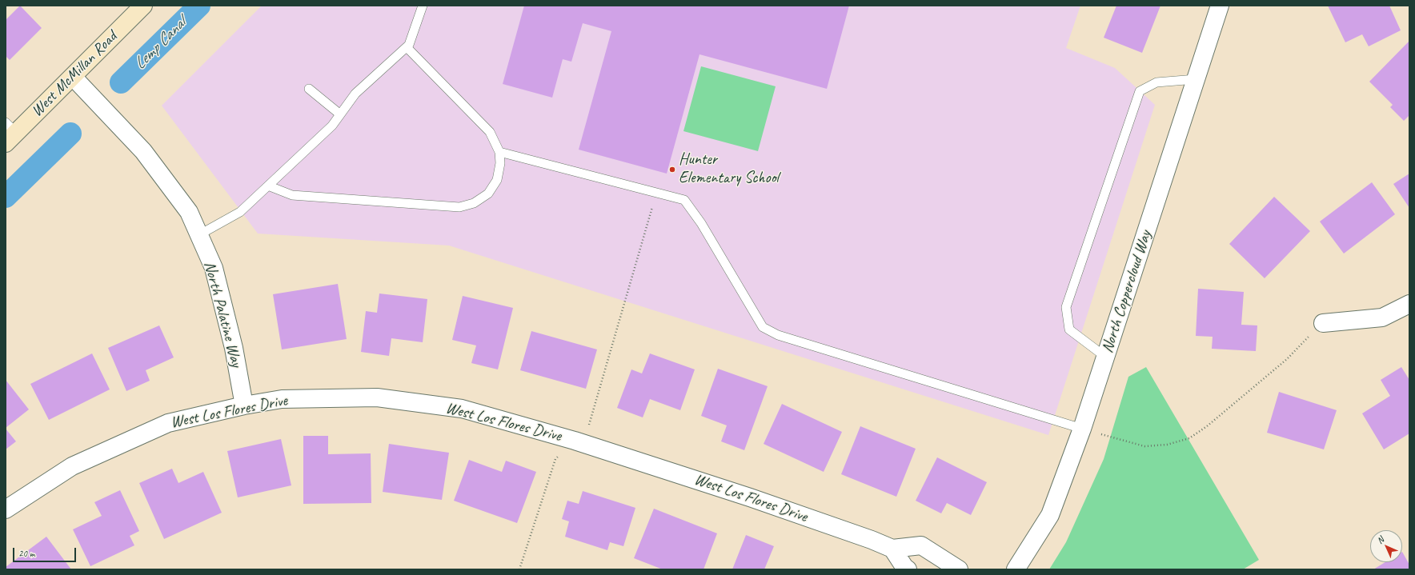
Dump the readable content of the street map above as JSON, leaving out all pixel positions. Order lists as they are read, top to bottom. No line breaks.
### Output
{"streets":{"main road":["West McMillan Road"],"street":["North Coppercloud Way","North Palatine Way","West Los Flores Drive"]},"crossings":[["West McMillan Road","North Palatine Way"],["North Palatine Way","West Los Flores Drive"]],"water":["Lemp Canal"],"places":["Hunter Elementary School"],"scale_bar":"20 m","north":"top left"}
